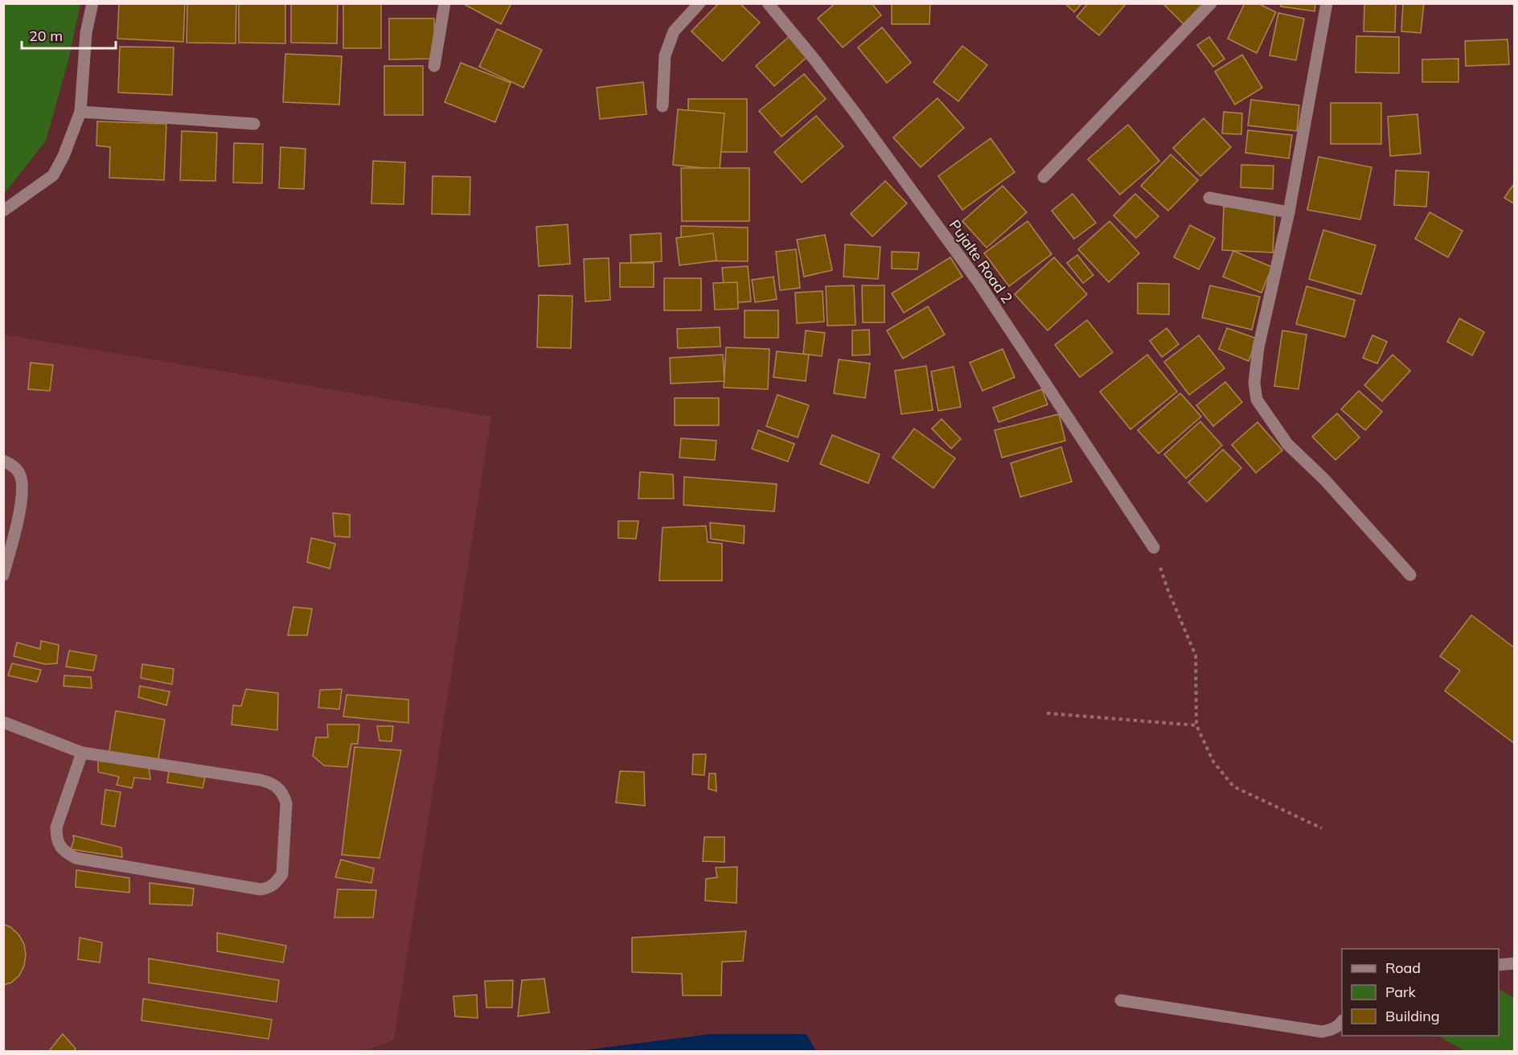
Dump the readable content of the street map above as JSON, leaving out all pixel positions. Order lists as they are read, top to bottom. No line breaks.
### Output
{"streets":{"street":["Pujalte Road 2"]},"legend":["Road","Park","Building"],"scale_bar":"20 m"}
